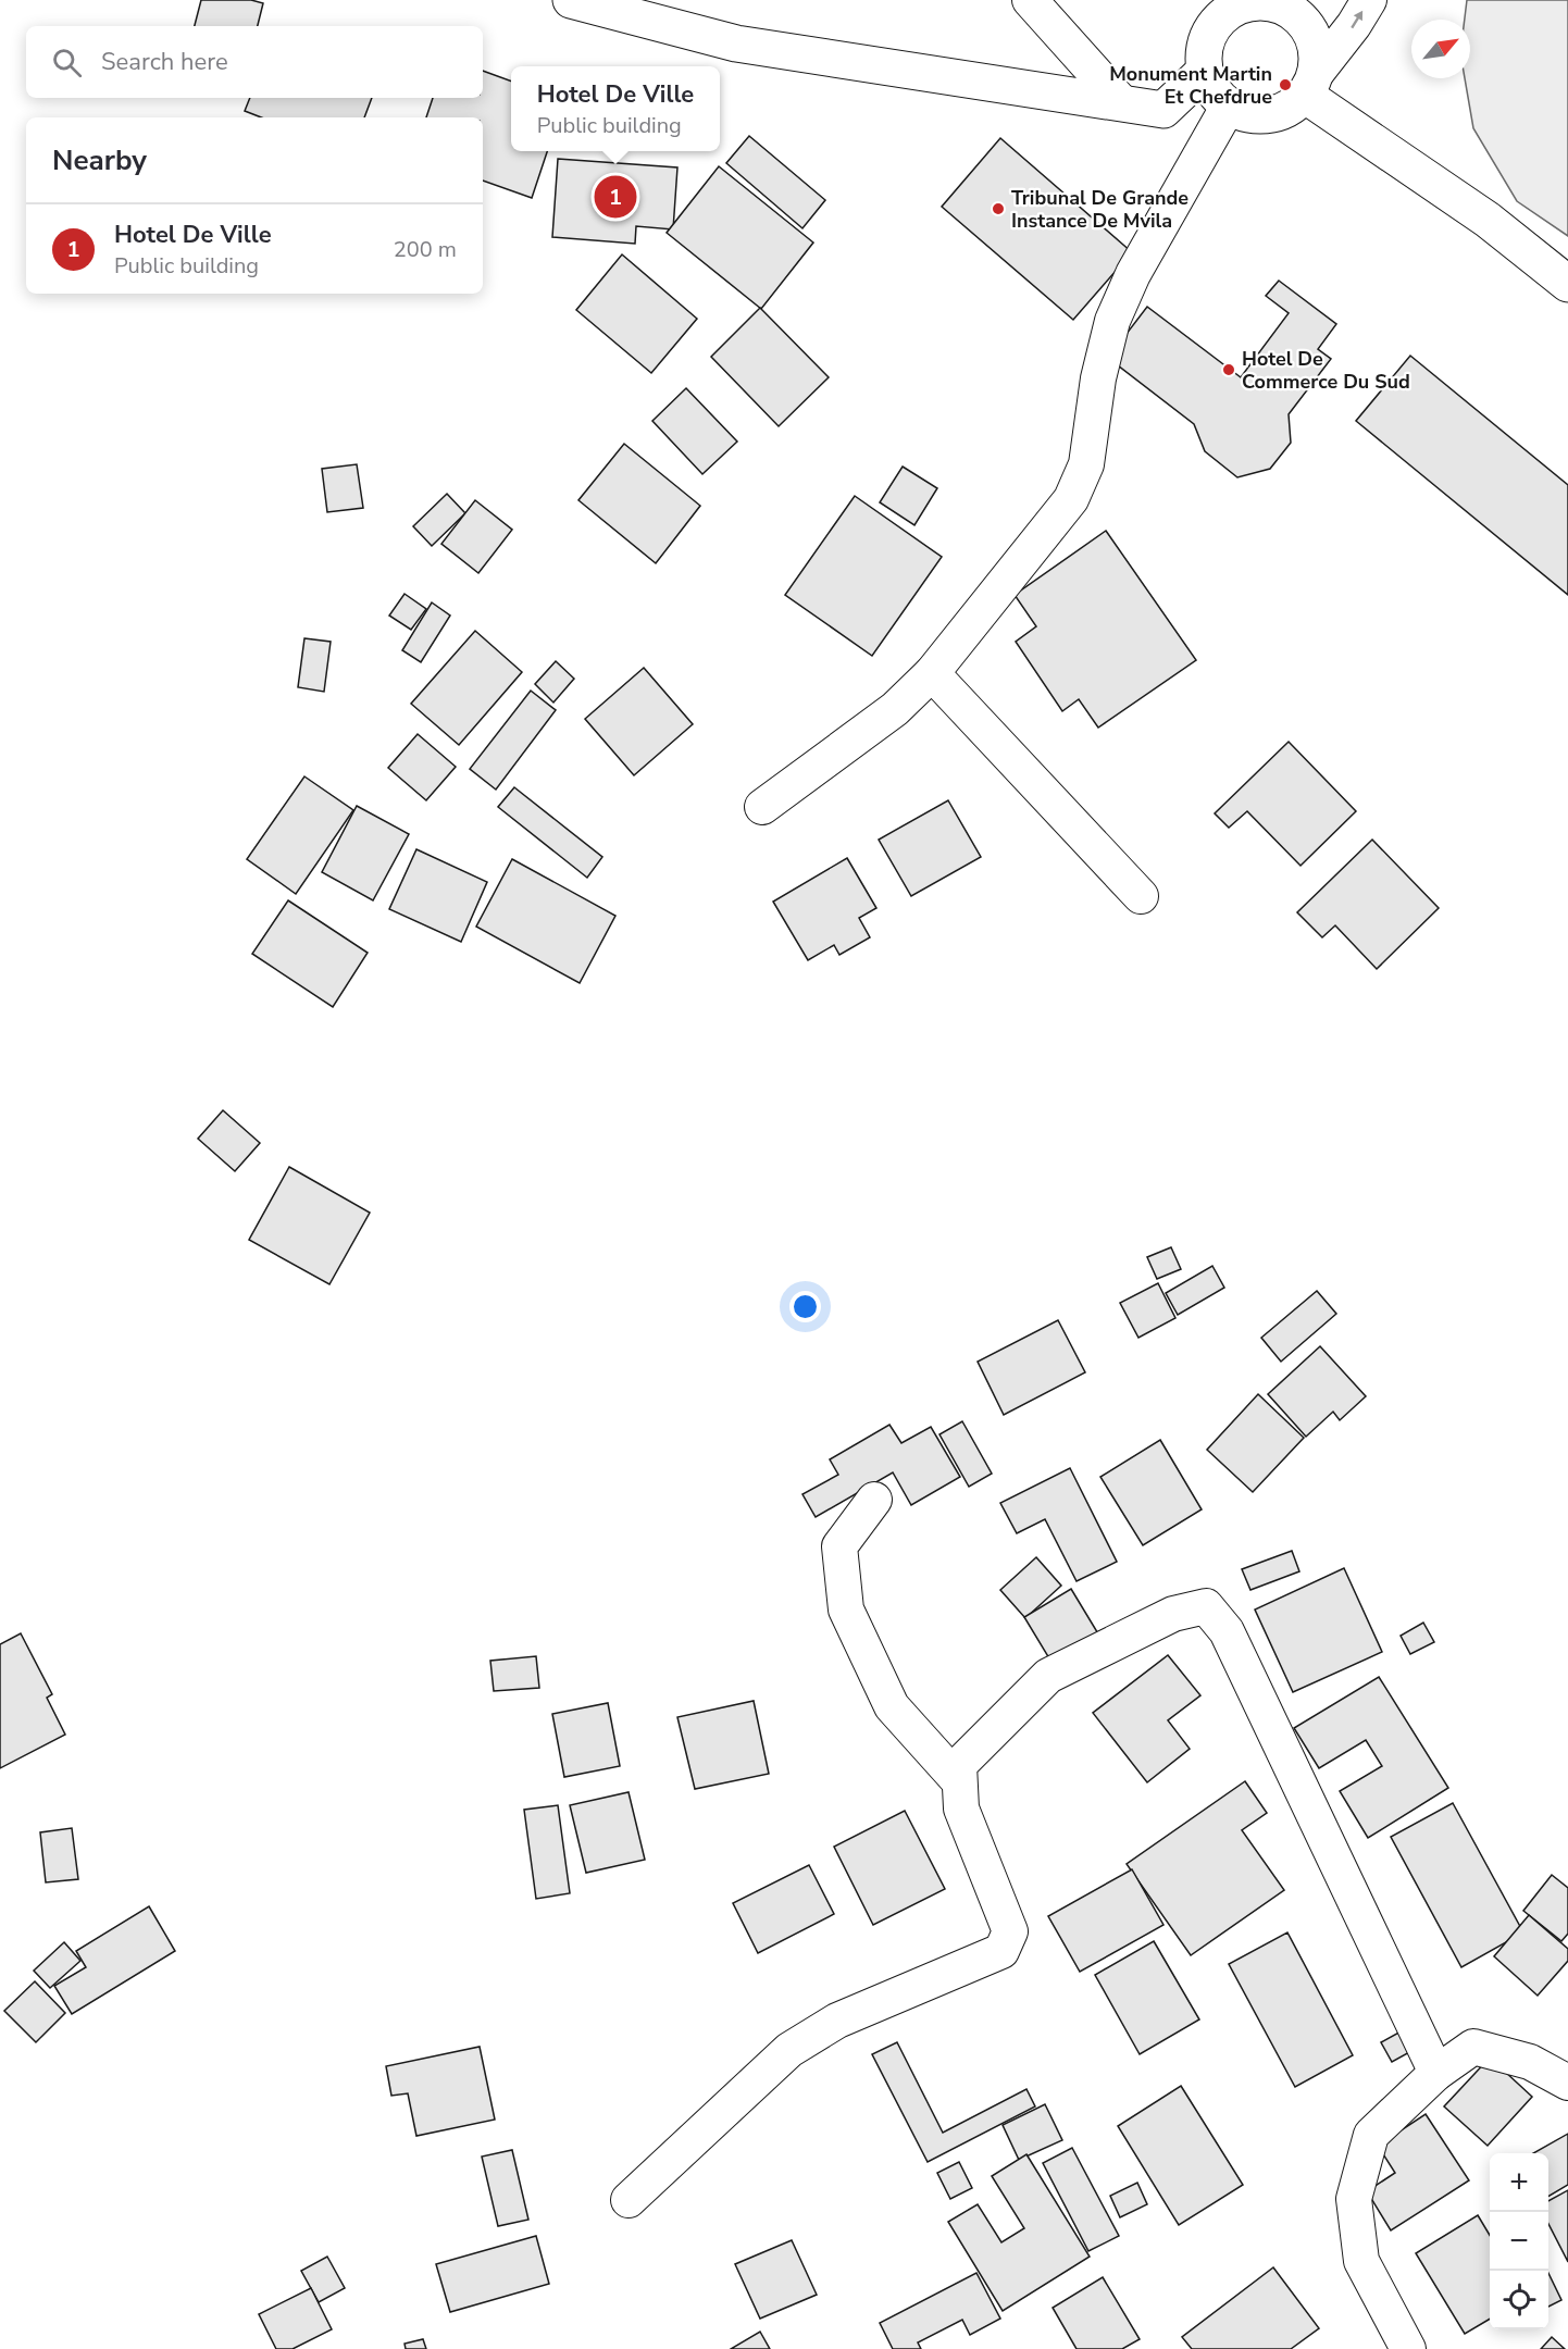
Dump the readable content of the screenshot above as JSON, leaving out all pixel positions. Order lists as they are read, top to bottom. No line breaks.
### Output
{"places":["Monument Martin Et Chefdrue","Tribunal De Grande Instance De Mvila","Hotel De Commerce Du Sud"],"north":"top right","page":{"search":"Search here","popup":["Hotel De Ville","Public building"],"heading":"Nearby","pins":"1","list":[{"mark":"1","name":"Hotel De Ville","note":"Public building","value":"200 m"}],"map_buttons":["+","−"]}}
